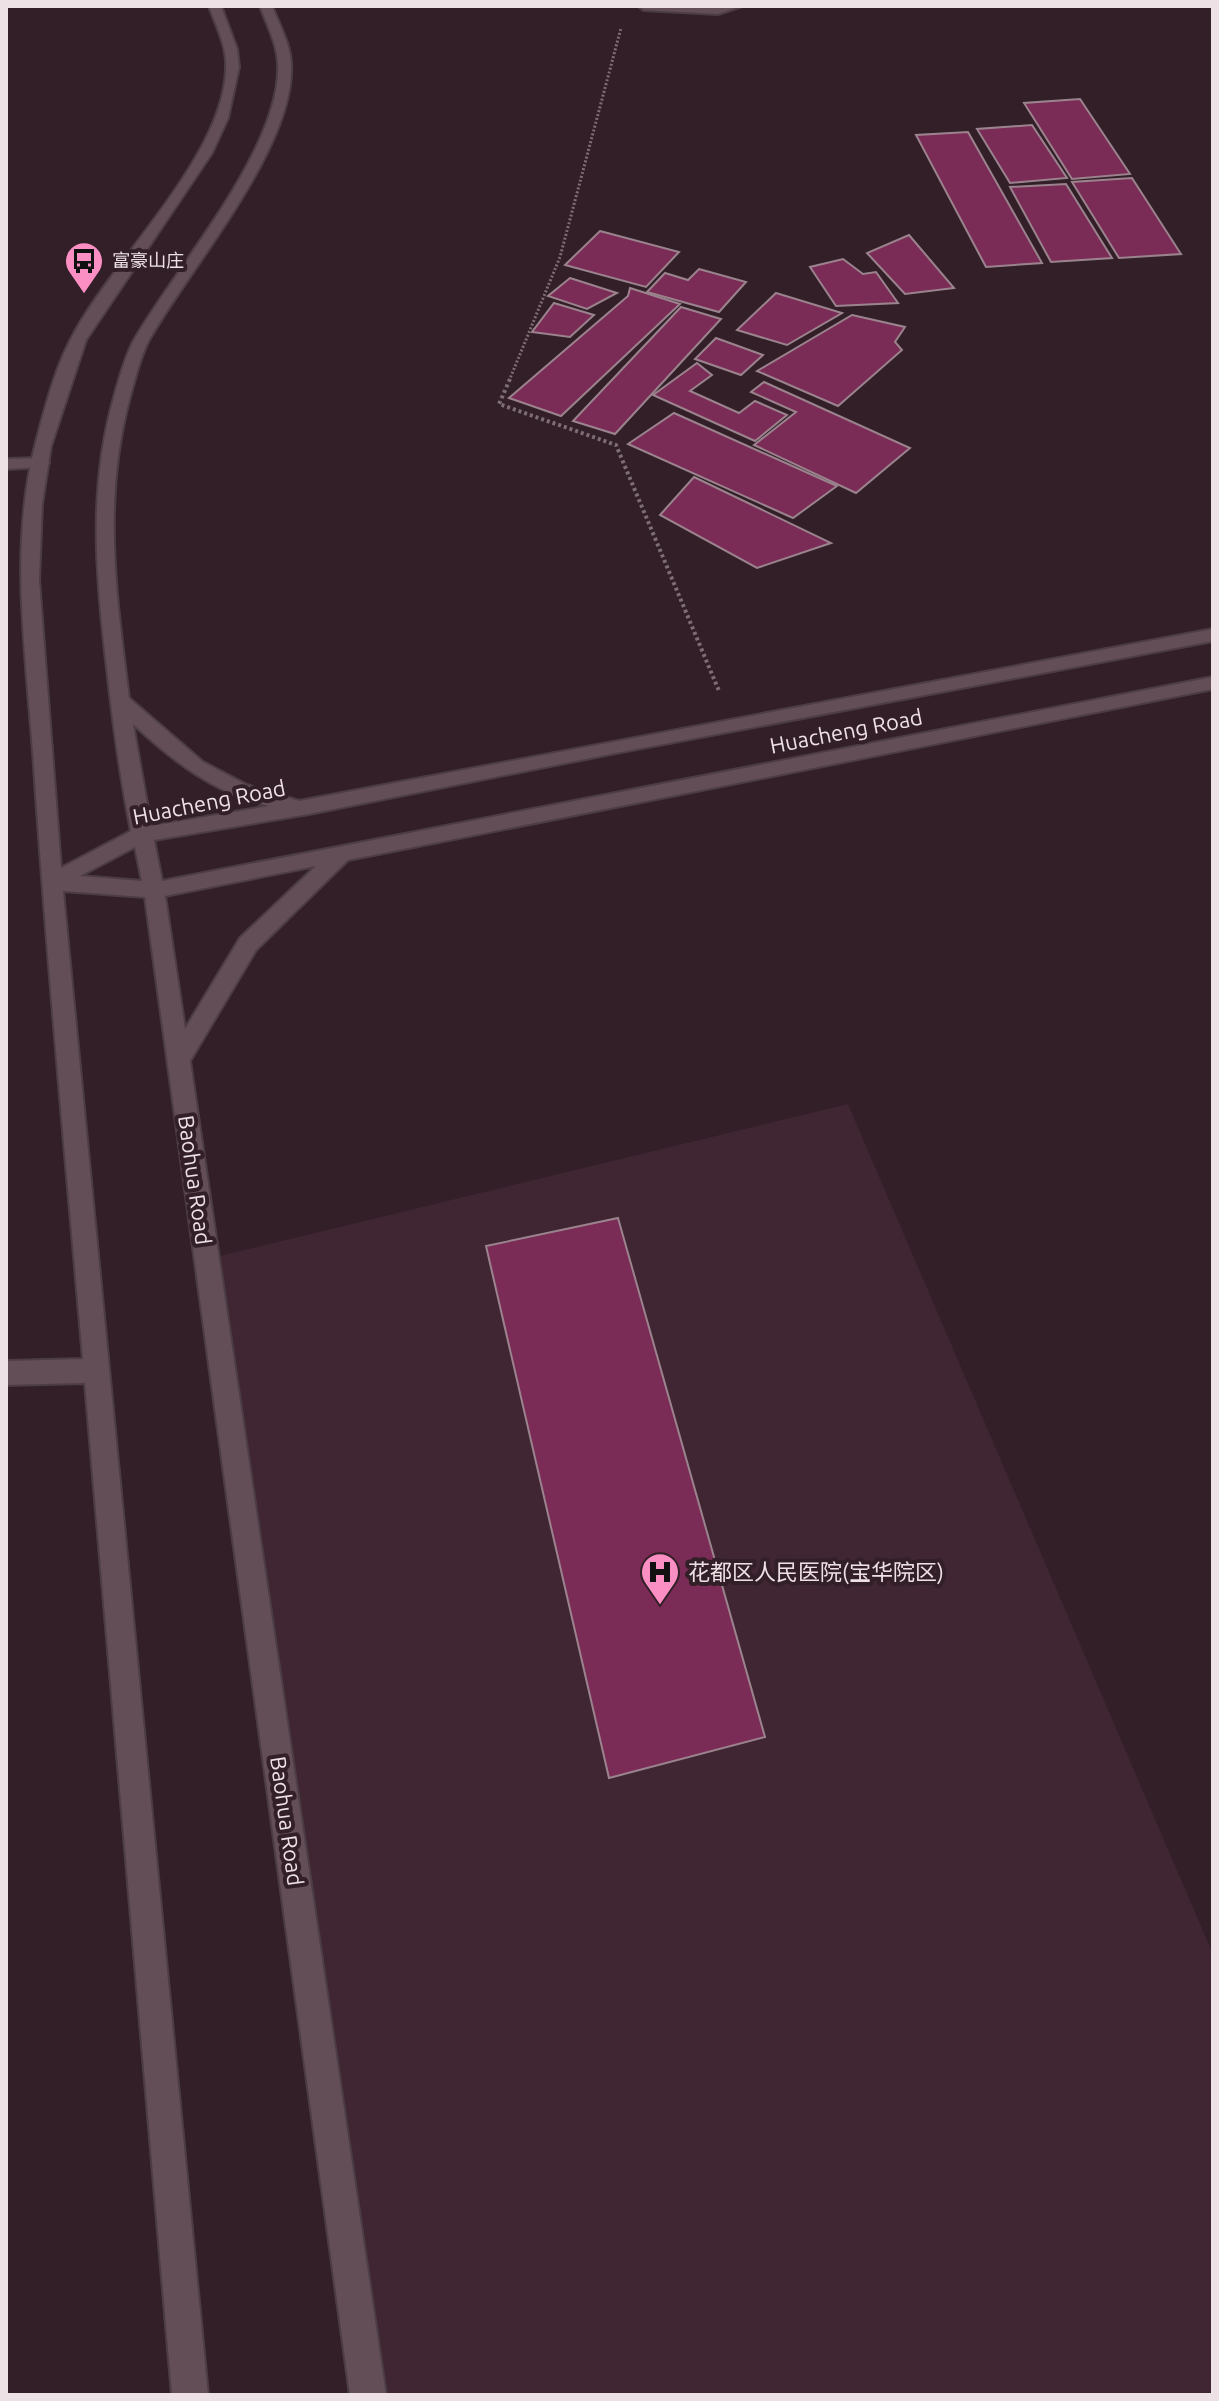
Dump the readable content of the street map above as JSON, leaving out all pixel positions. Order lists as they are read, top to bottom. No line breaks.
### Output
{"streets":{"street":["Huacheng Road","Baohua Road"]},"crossings":[["Huacheng Road","Baohua Road"]],"places":{"bus stop":["富豪山庄"],"hospital":["花都区人民医院(宝华院区)"]}}
